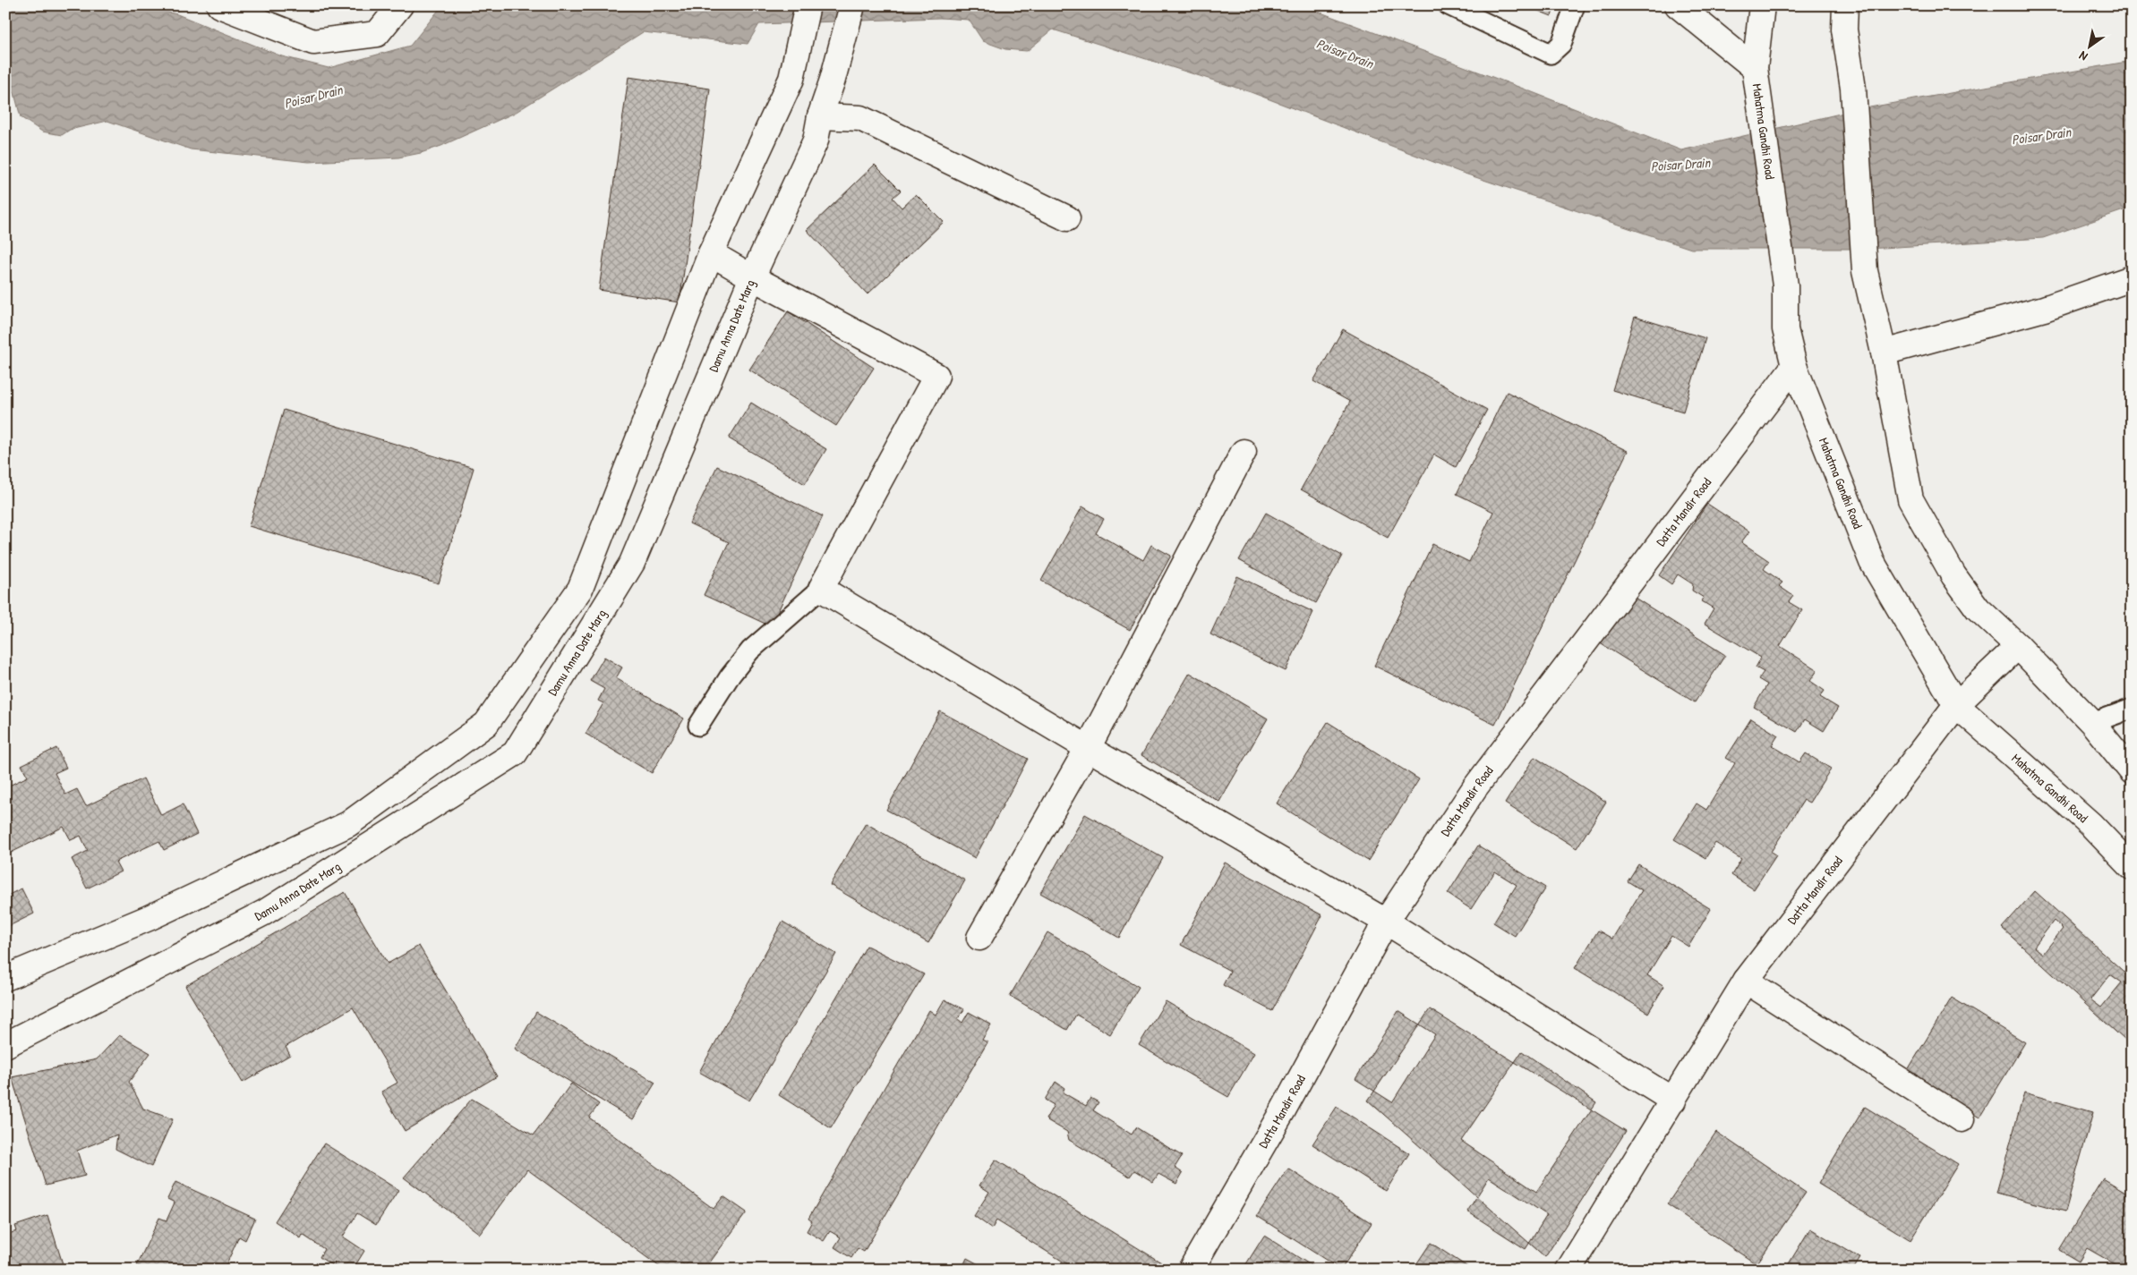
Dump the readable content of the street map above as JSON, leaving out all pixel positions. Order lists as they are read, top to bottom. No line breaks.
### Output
{"streets":{"street":["Mahatma Gandhi Road","Damu Anna Date Marg","Datta Mandir Road"]},"crossings":[["Mahatma Gandhi Road","Datta Mandir Road"]],"water":["Poisar Drain"],"north":"bottom left"}
